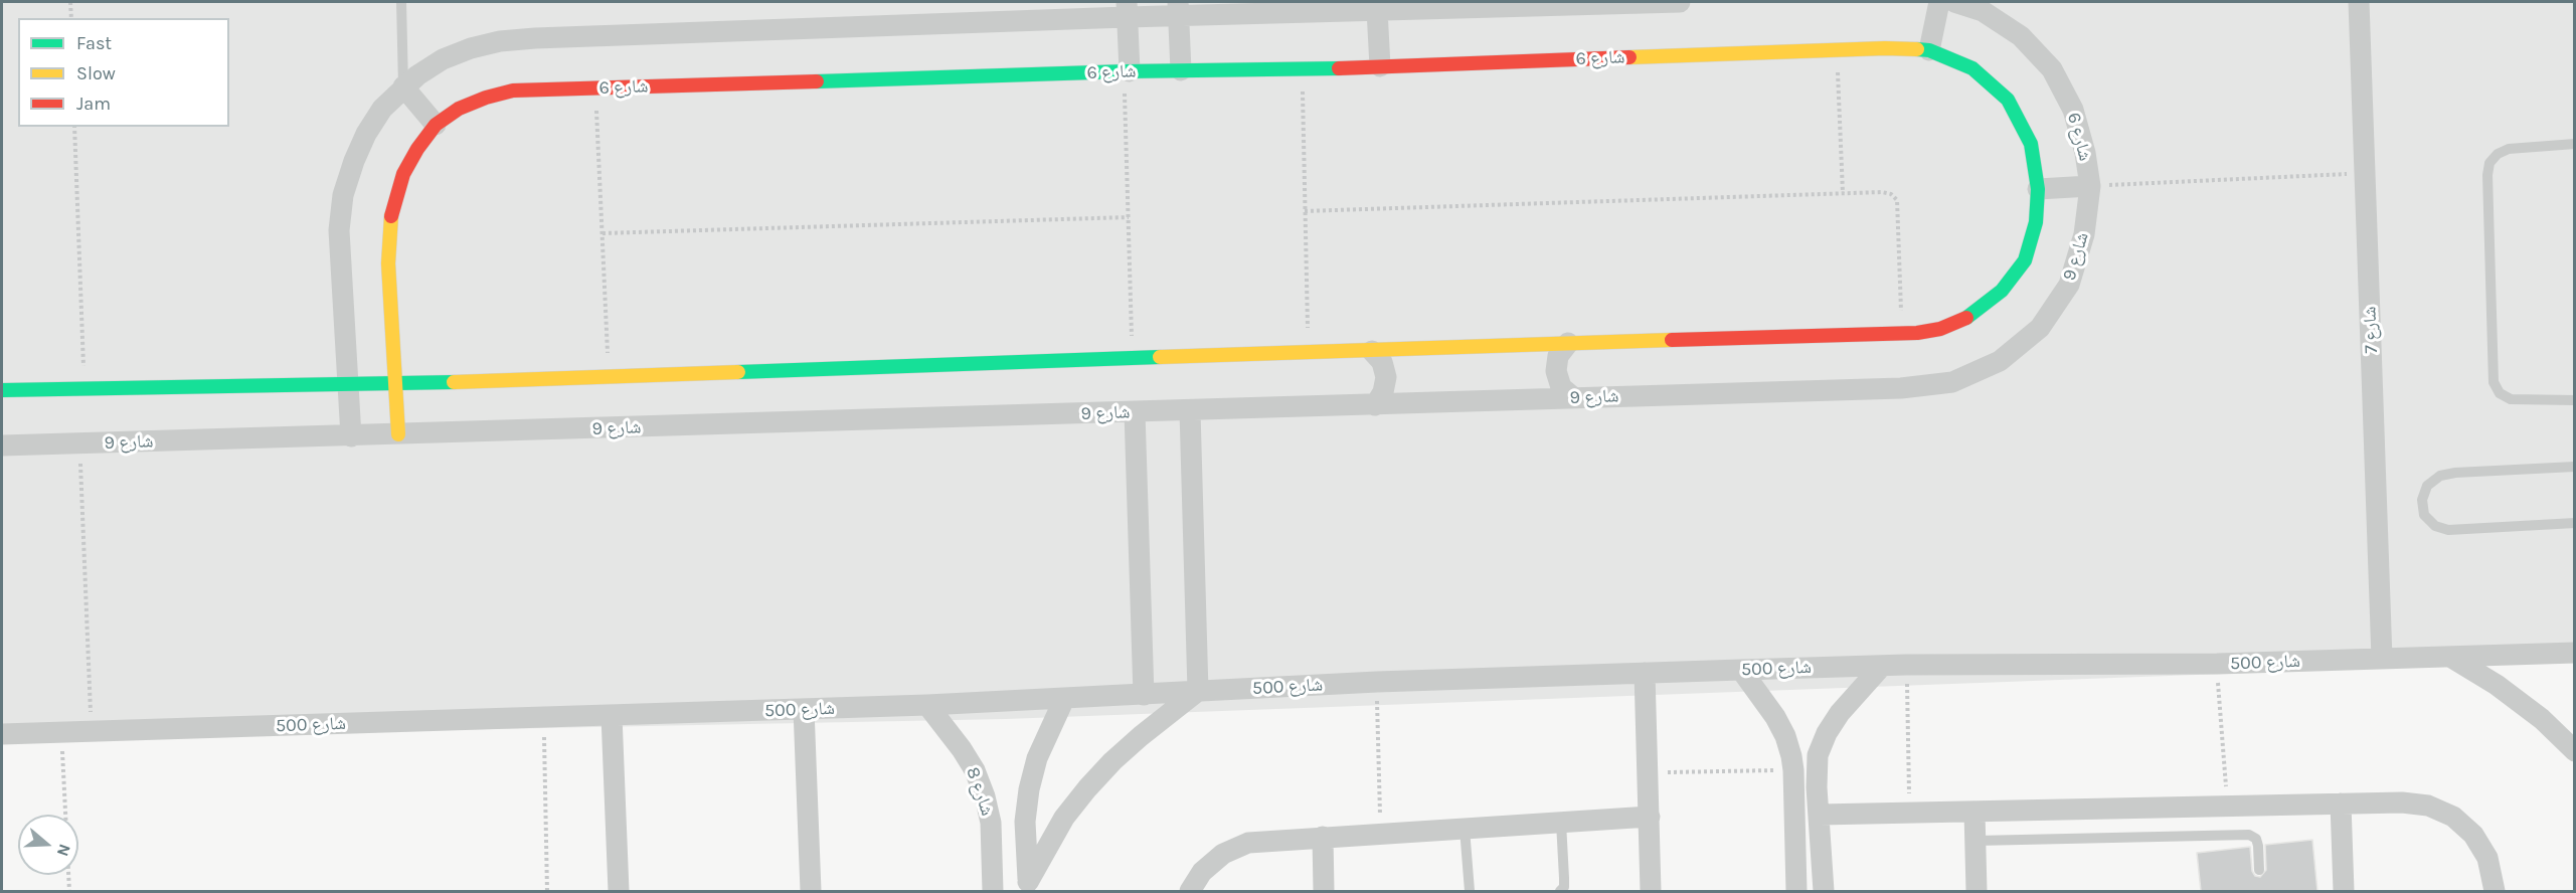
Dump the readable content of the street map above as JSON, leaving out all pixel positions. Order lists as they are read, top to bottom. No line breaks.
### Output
{"streets":{"street":["شارع 6","شارع 9","شارع 7","شارع 500","شارع 8"]},"crossings":[["شارع 6","شارع 9"],["شارع 7","شارع 500"],["شارع 500","شارع 8"]],"legend":["Fast","Slow","Jam"],"north":"right"}
